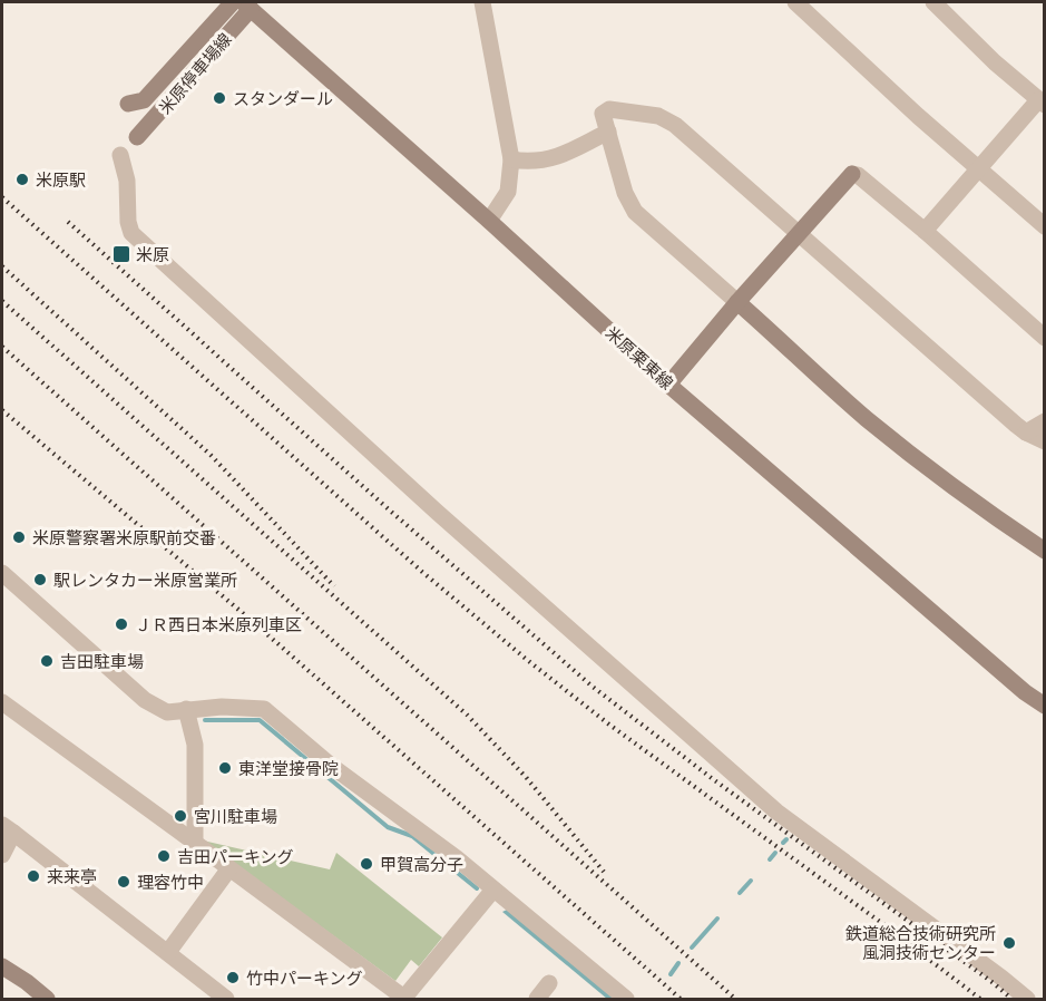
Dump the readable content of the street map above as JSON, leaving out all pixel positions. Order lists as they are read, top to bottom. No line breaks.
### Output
{"streets":{"main road":["米原停車場線","米原栗東線"]},"crossings":[["米原停車場線","米原栗東線"]],"places":{"other":["スタンダール","米原駅","米原警察署米原駅前交番","駅レンタカー米原営業所","ＪＲ西日本米原列車区","吉田駐車場","東洋堂接骨院","宮川駐車場","吉田パーキング","甲賀高分子","来来亭","理容竹中","鉄道総合技術研究所 風洞技術センター","竹中パーキング"],"transit":["米原"]}}
